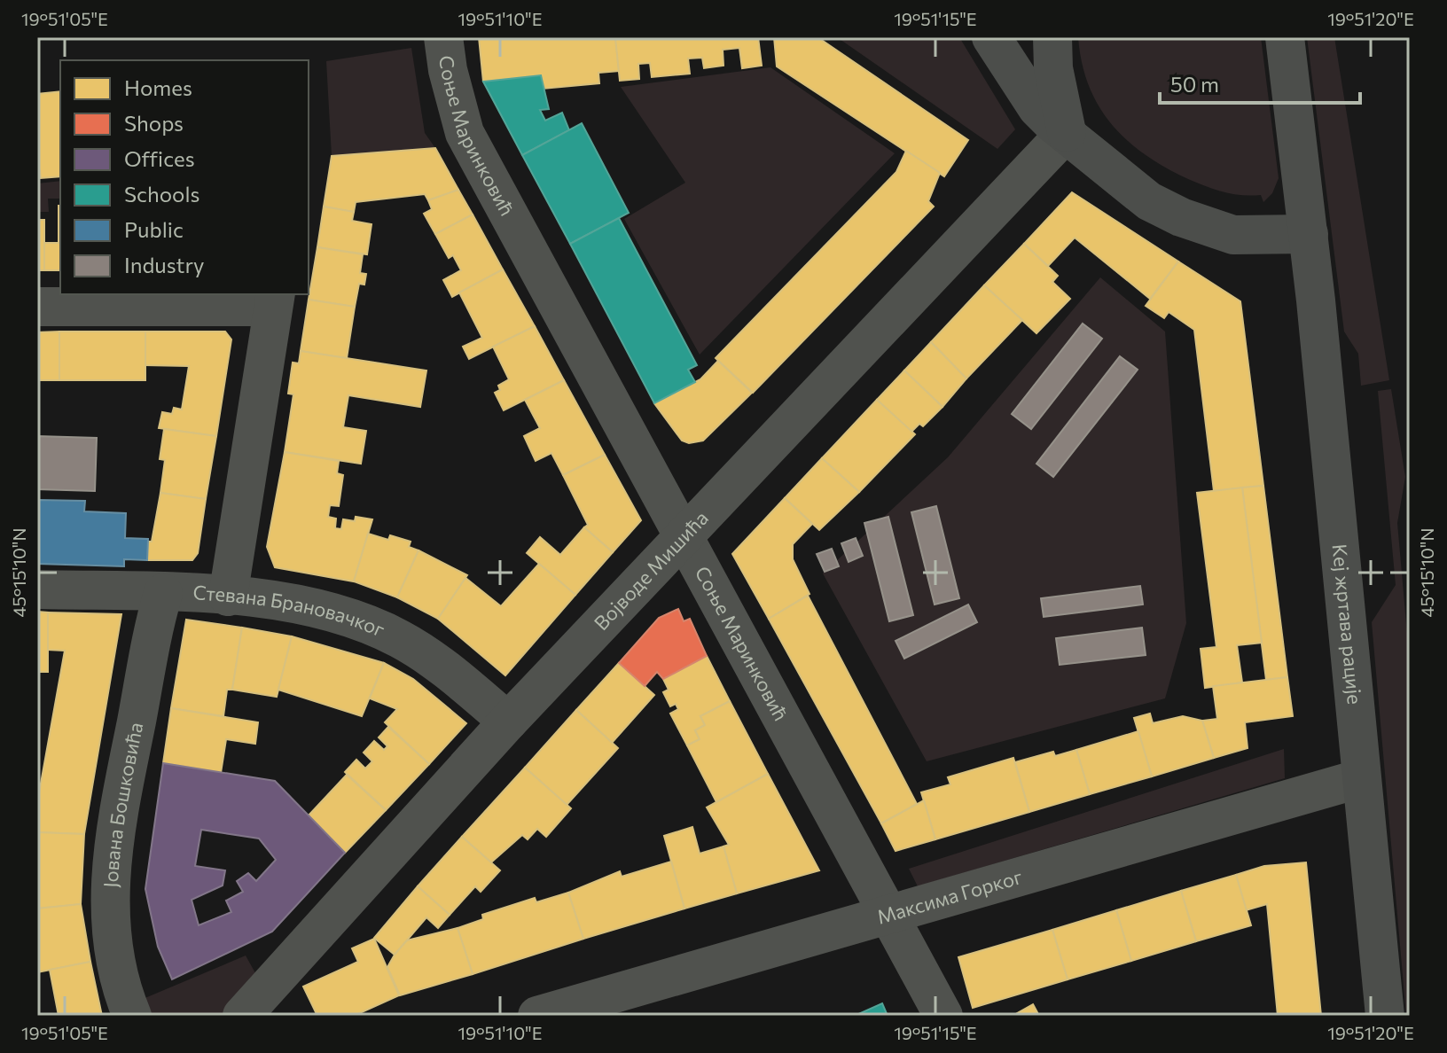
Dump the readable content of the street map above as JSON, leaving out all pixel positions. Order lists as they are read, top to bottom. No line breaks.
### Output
{"streets":{"main road":["Кеј жртава рације"],"street":["Соње Маринковић","Војводе Мишића","Стевана Брановачког","Јована Бошковића","Максима Горког"]},"crossings":[["Соње Маринковић","Војводе Мишића"],["Соње Маринковић","Максима Горког"],["Војводе Мишића","Стевана Брановачког"],["Стевана Брановачког","Јована Бошковића"],["Кеј жртава рације","Максима Горког"]],"legend":["Homes","Shops","Offices","Schools","Public","Industry"],"scale_bar":"50 m","coordinates":["19°51'05\"E","19°51'10\"E","19°51'15\"E","19°51'20\"E","45°15'10\"N"]}
